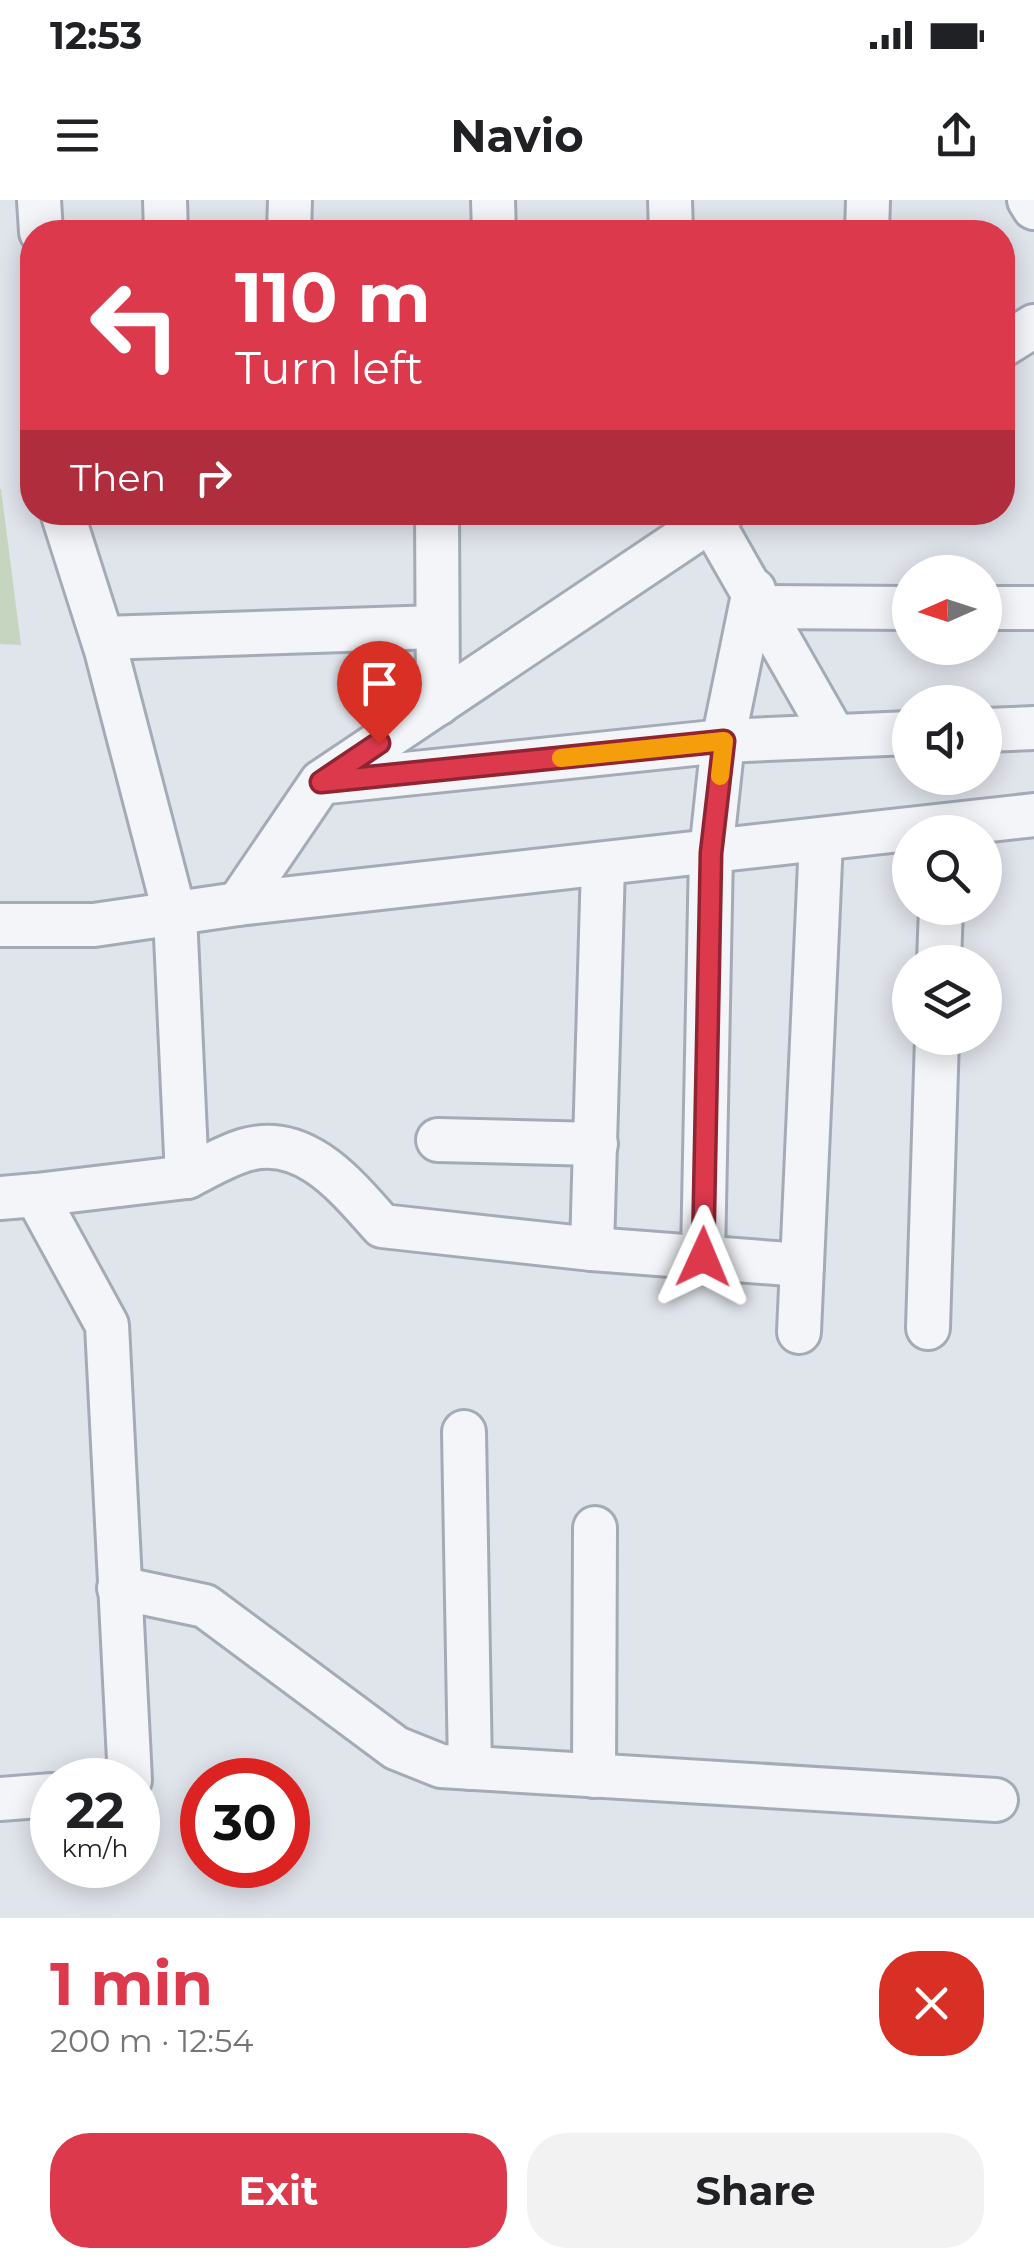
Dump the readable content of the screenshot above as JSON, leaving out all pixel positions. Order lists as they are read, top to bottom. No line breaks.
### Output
{"north":"left","page":{"status":"12:53","header":"Navio","turn":["110 m","Turn left"],"then":"Then","speed":"22 km/h","limit":"30","heading":["1 min","200 m · 12:54"],"buttons":["Exit","Share"]}}
